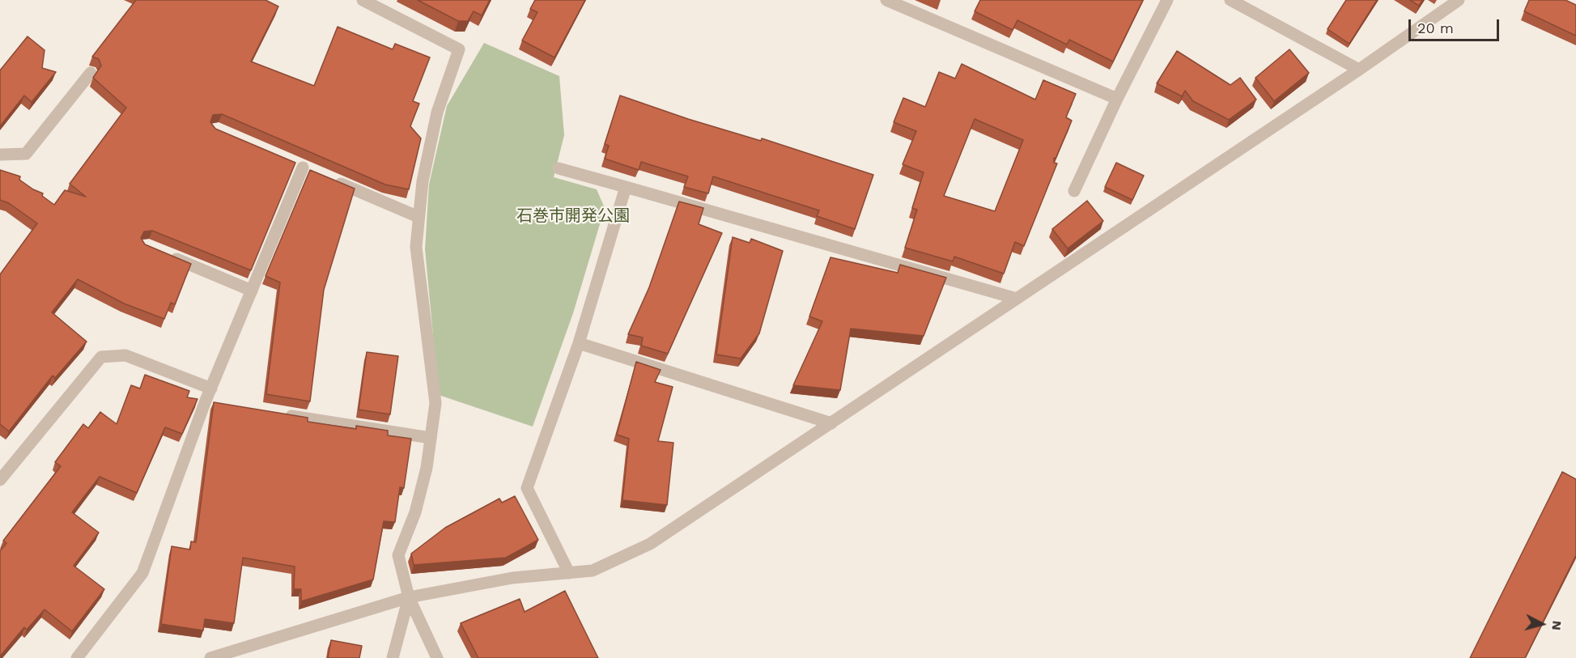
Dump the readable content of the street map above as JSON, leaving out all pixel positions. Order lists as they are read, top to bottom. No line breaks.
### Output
{"parks":["石巻市開発公園"],"scale_bar":"20 m","north":"right"}
